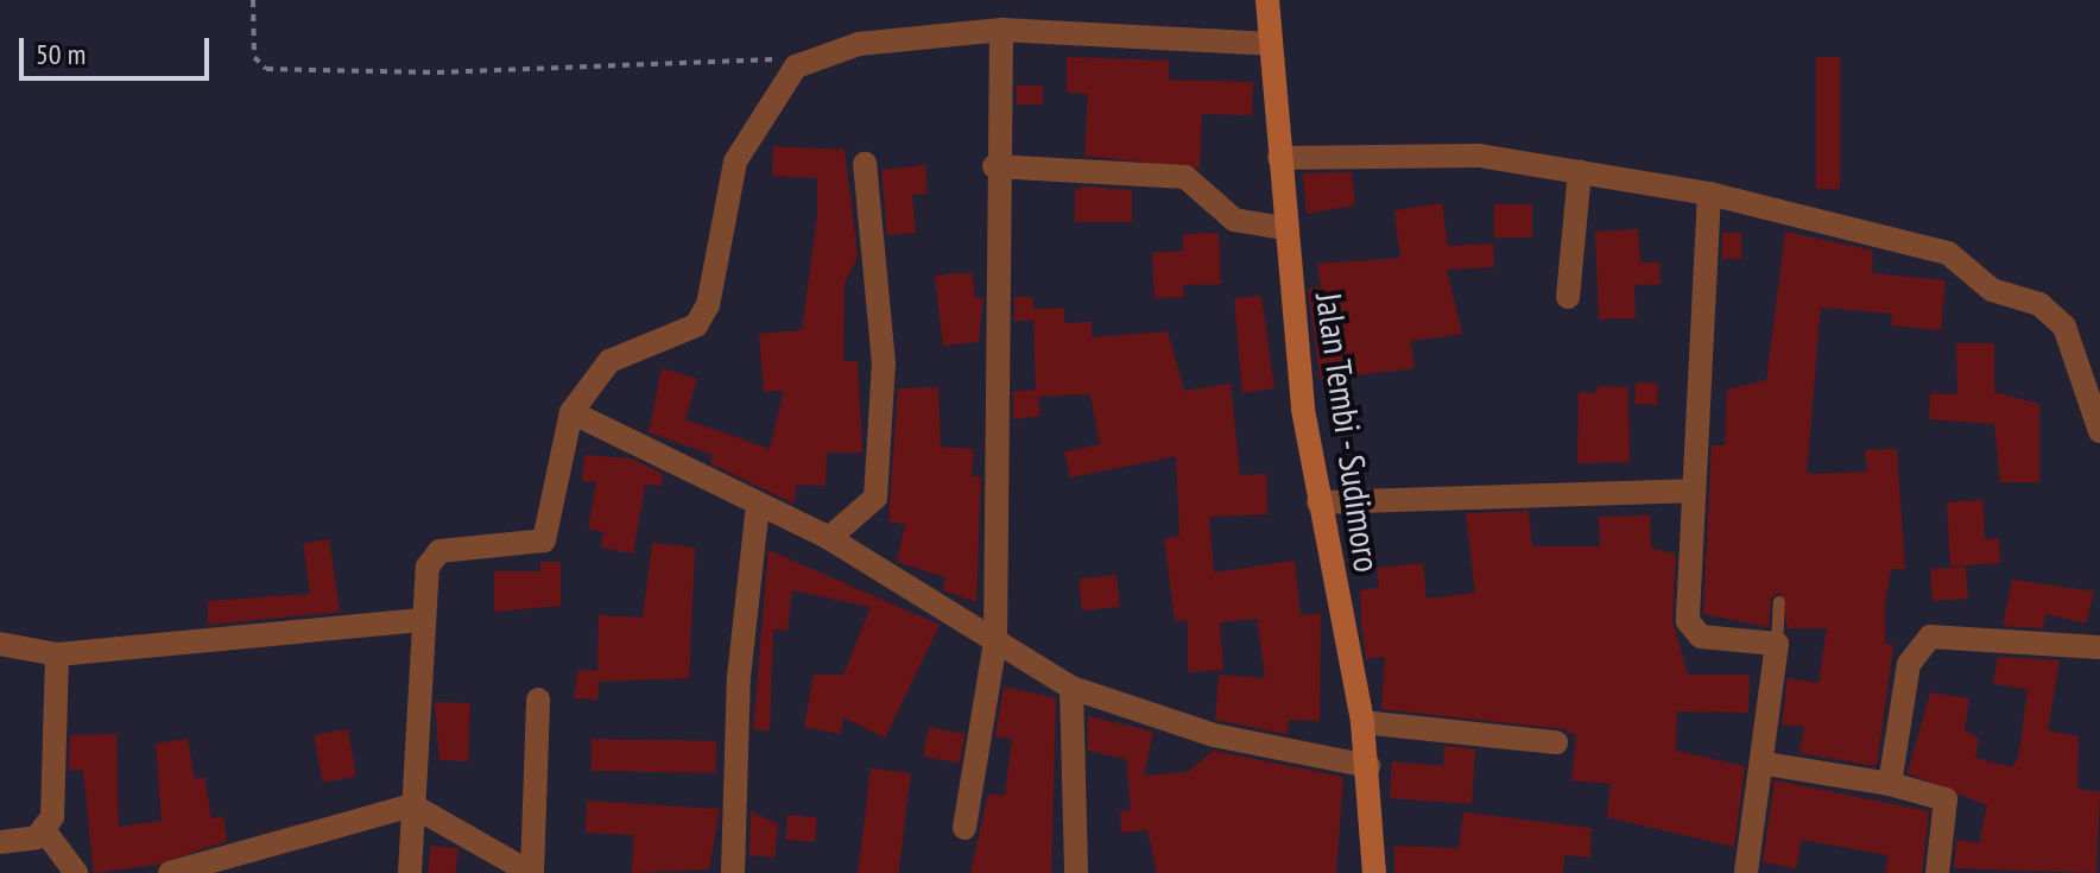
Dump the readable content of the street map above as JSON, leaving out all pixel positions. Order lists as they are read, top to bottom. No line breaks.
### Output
{"streets":{"main road":["Jalan Tembi - Sudimoro"]},"scale_bar":"50 m"}
